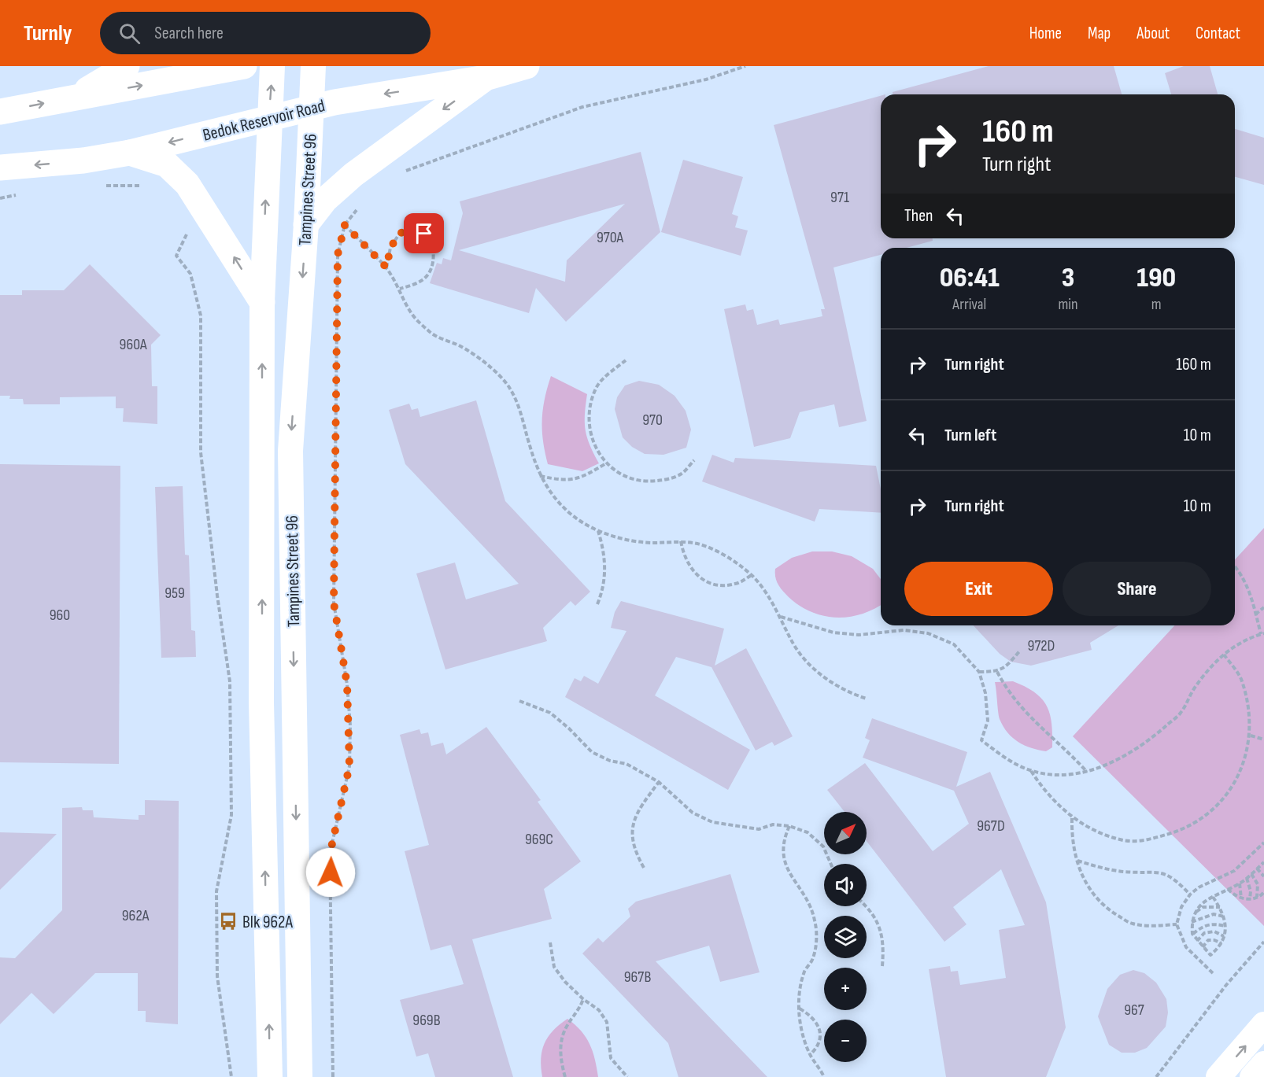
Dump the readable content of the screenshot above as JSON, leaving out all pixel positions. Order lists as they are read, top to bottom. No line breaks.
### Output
{"streets":{"main road":["Bedok Reservoir Road"],"street":["Tampines Street 96"]},"crossings":[["Bedok Reservoir Road","Tampines Street 96"]],"places":{"bus stop":["Blk 962A"]},"house_numbers":["971","970A","960A","970","959","960","972D","967D","969C","962A","967B","967","969B"],"north":"top right","page":{"header":"Turnly","search":"Search here","nav":["Home","Map","About","Contact"],"turn":["160 m","Turn right"],"then":"Then","eta":["06:41","Arrival","3","min","190","m"],"list":[{"name":"Turn right","value":"160 m"},{"name":"Turn left","value":"10 m"},{"name":"Turn right","value":"10 m"}],"buttons":["Exit","Share"],"map_buttons":["+","−"]}}
